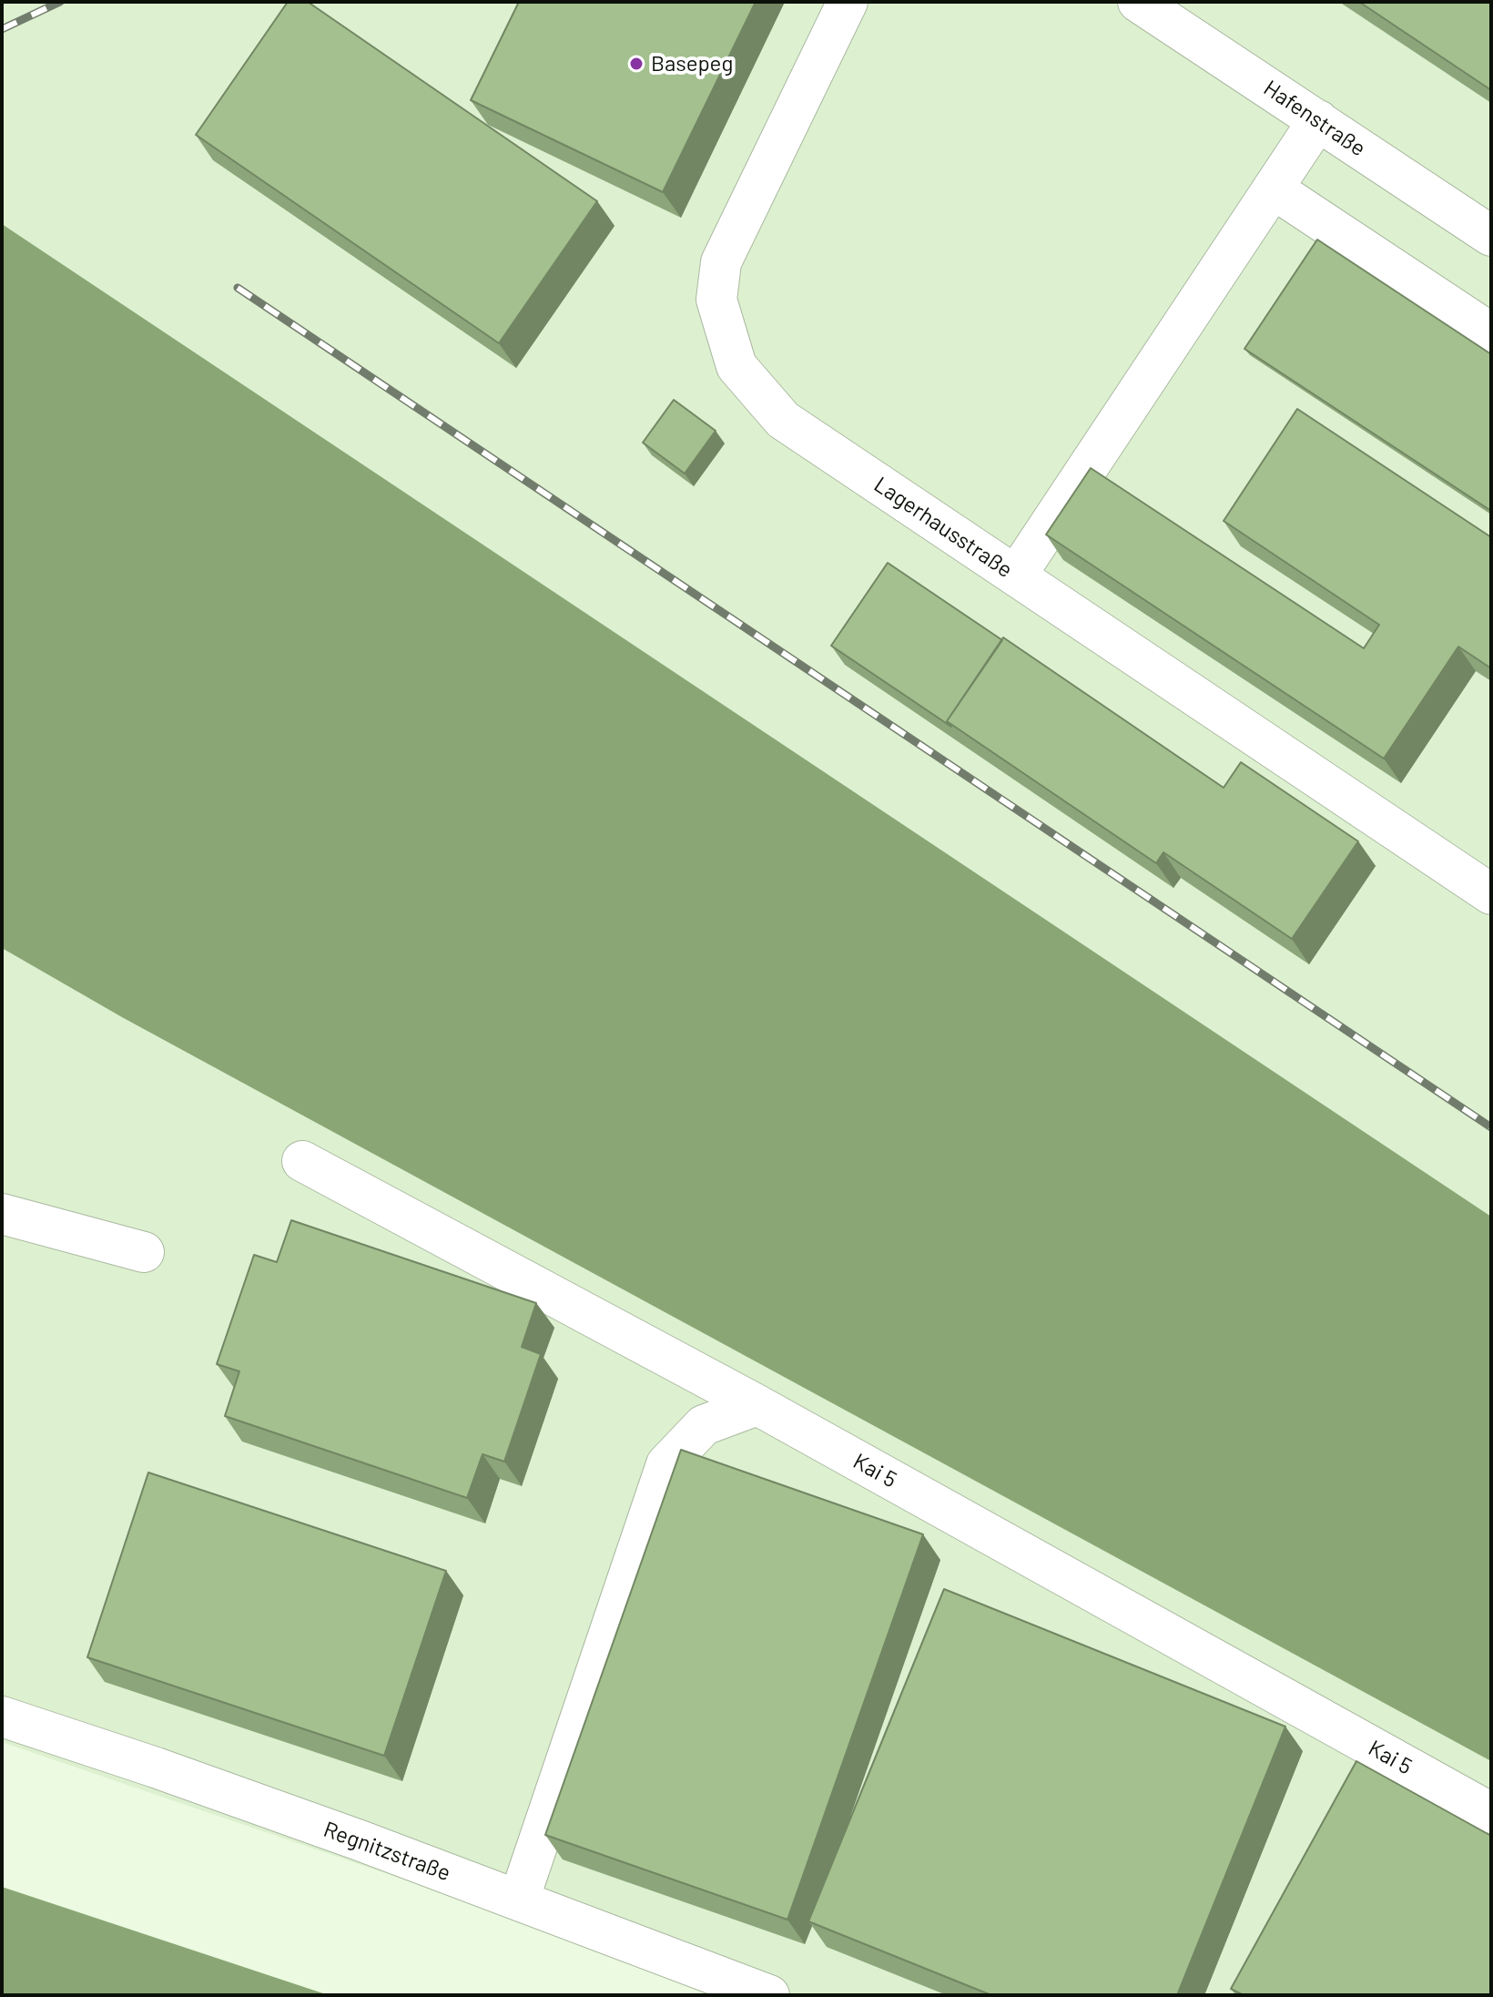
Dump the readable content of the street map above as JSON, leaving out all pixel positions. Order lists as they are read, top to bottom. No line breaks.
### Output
{"streets":{"street":["Hafenstraße","Lagerhausstraße","Kai 5","Regnitzstraße"]},"places":["Basepeg"]}
